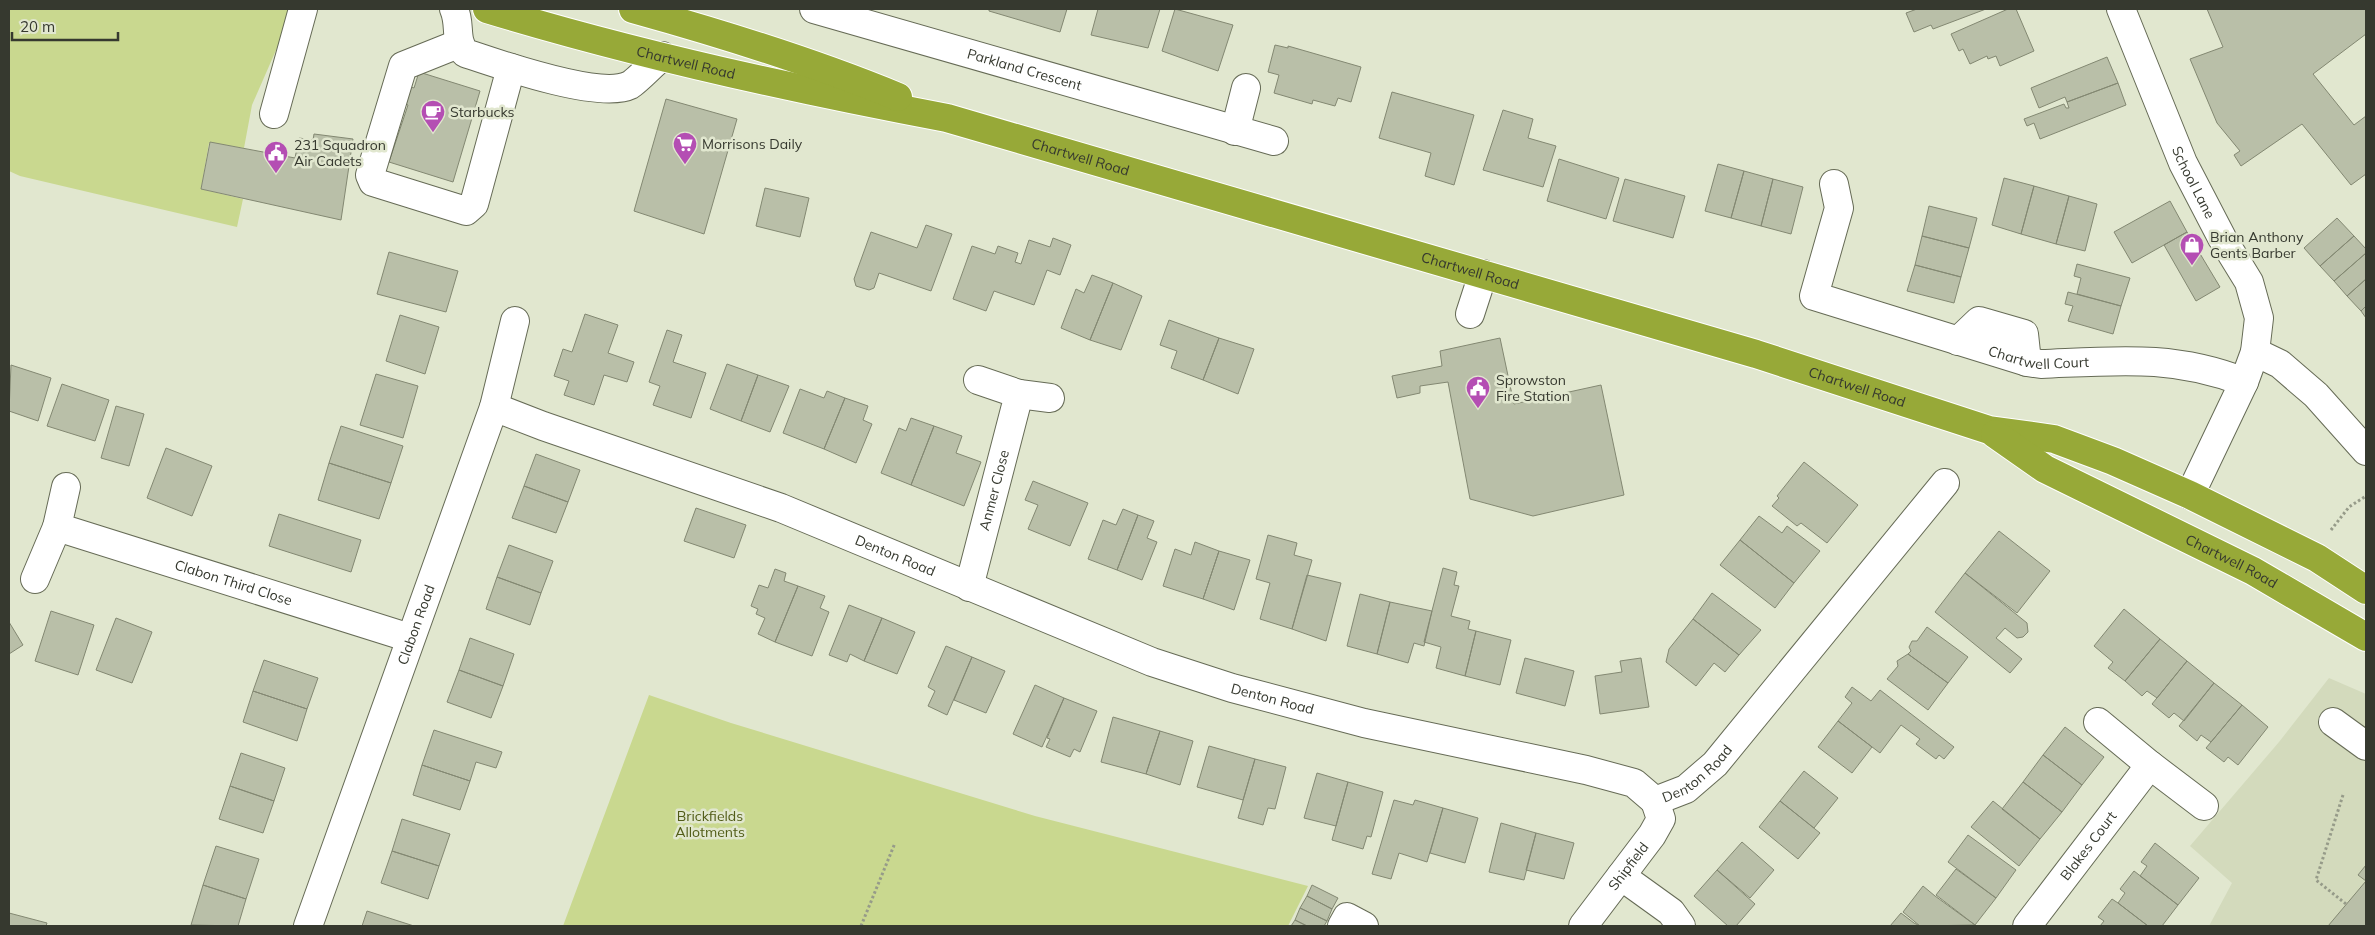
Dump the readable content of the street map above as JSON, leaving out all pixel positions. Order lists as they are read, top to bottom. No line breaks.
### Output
{"streets":{"highway":["Chartwell Road"],"street":["Parkland Crescent","School Lane","Chartwell Court","Anmer Close","Denton Road","Clabon Third Close","Clabon Road","Blakes Court","Shipfield"]},"crossings":[["Chartwell Road","School Lane"],["School Lane","Chartwell Court"],["Anmer Close","Denton Road"],["Denton Road","Clabon Road"],["Denton Road","Shipfield"],["Clabon Third Close","Clabon Road"]],"parks":["Brickfields Allotments"],"places":{"cafe":["Starbucks"],"supermarket":["Morrisons Daily"],"public building":["231 Squadron Air Cadets","Sprowston Fire Station"],"shop":["Brian Anthony Gents Barber"]},"scale_bar":"20 m"}
